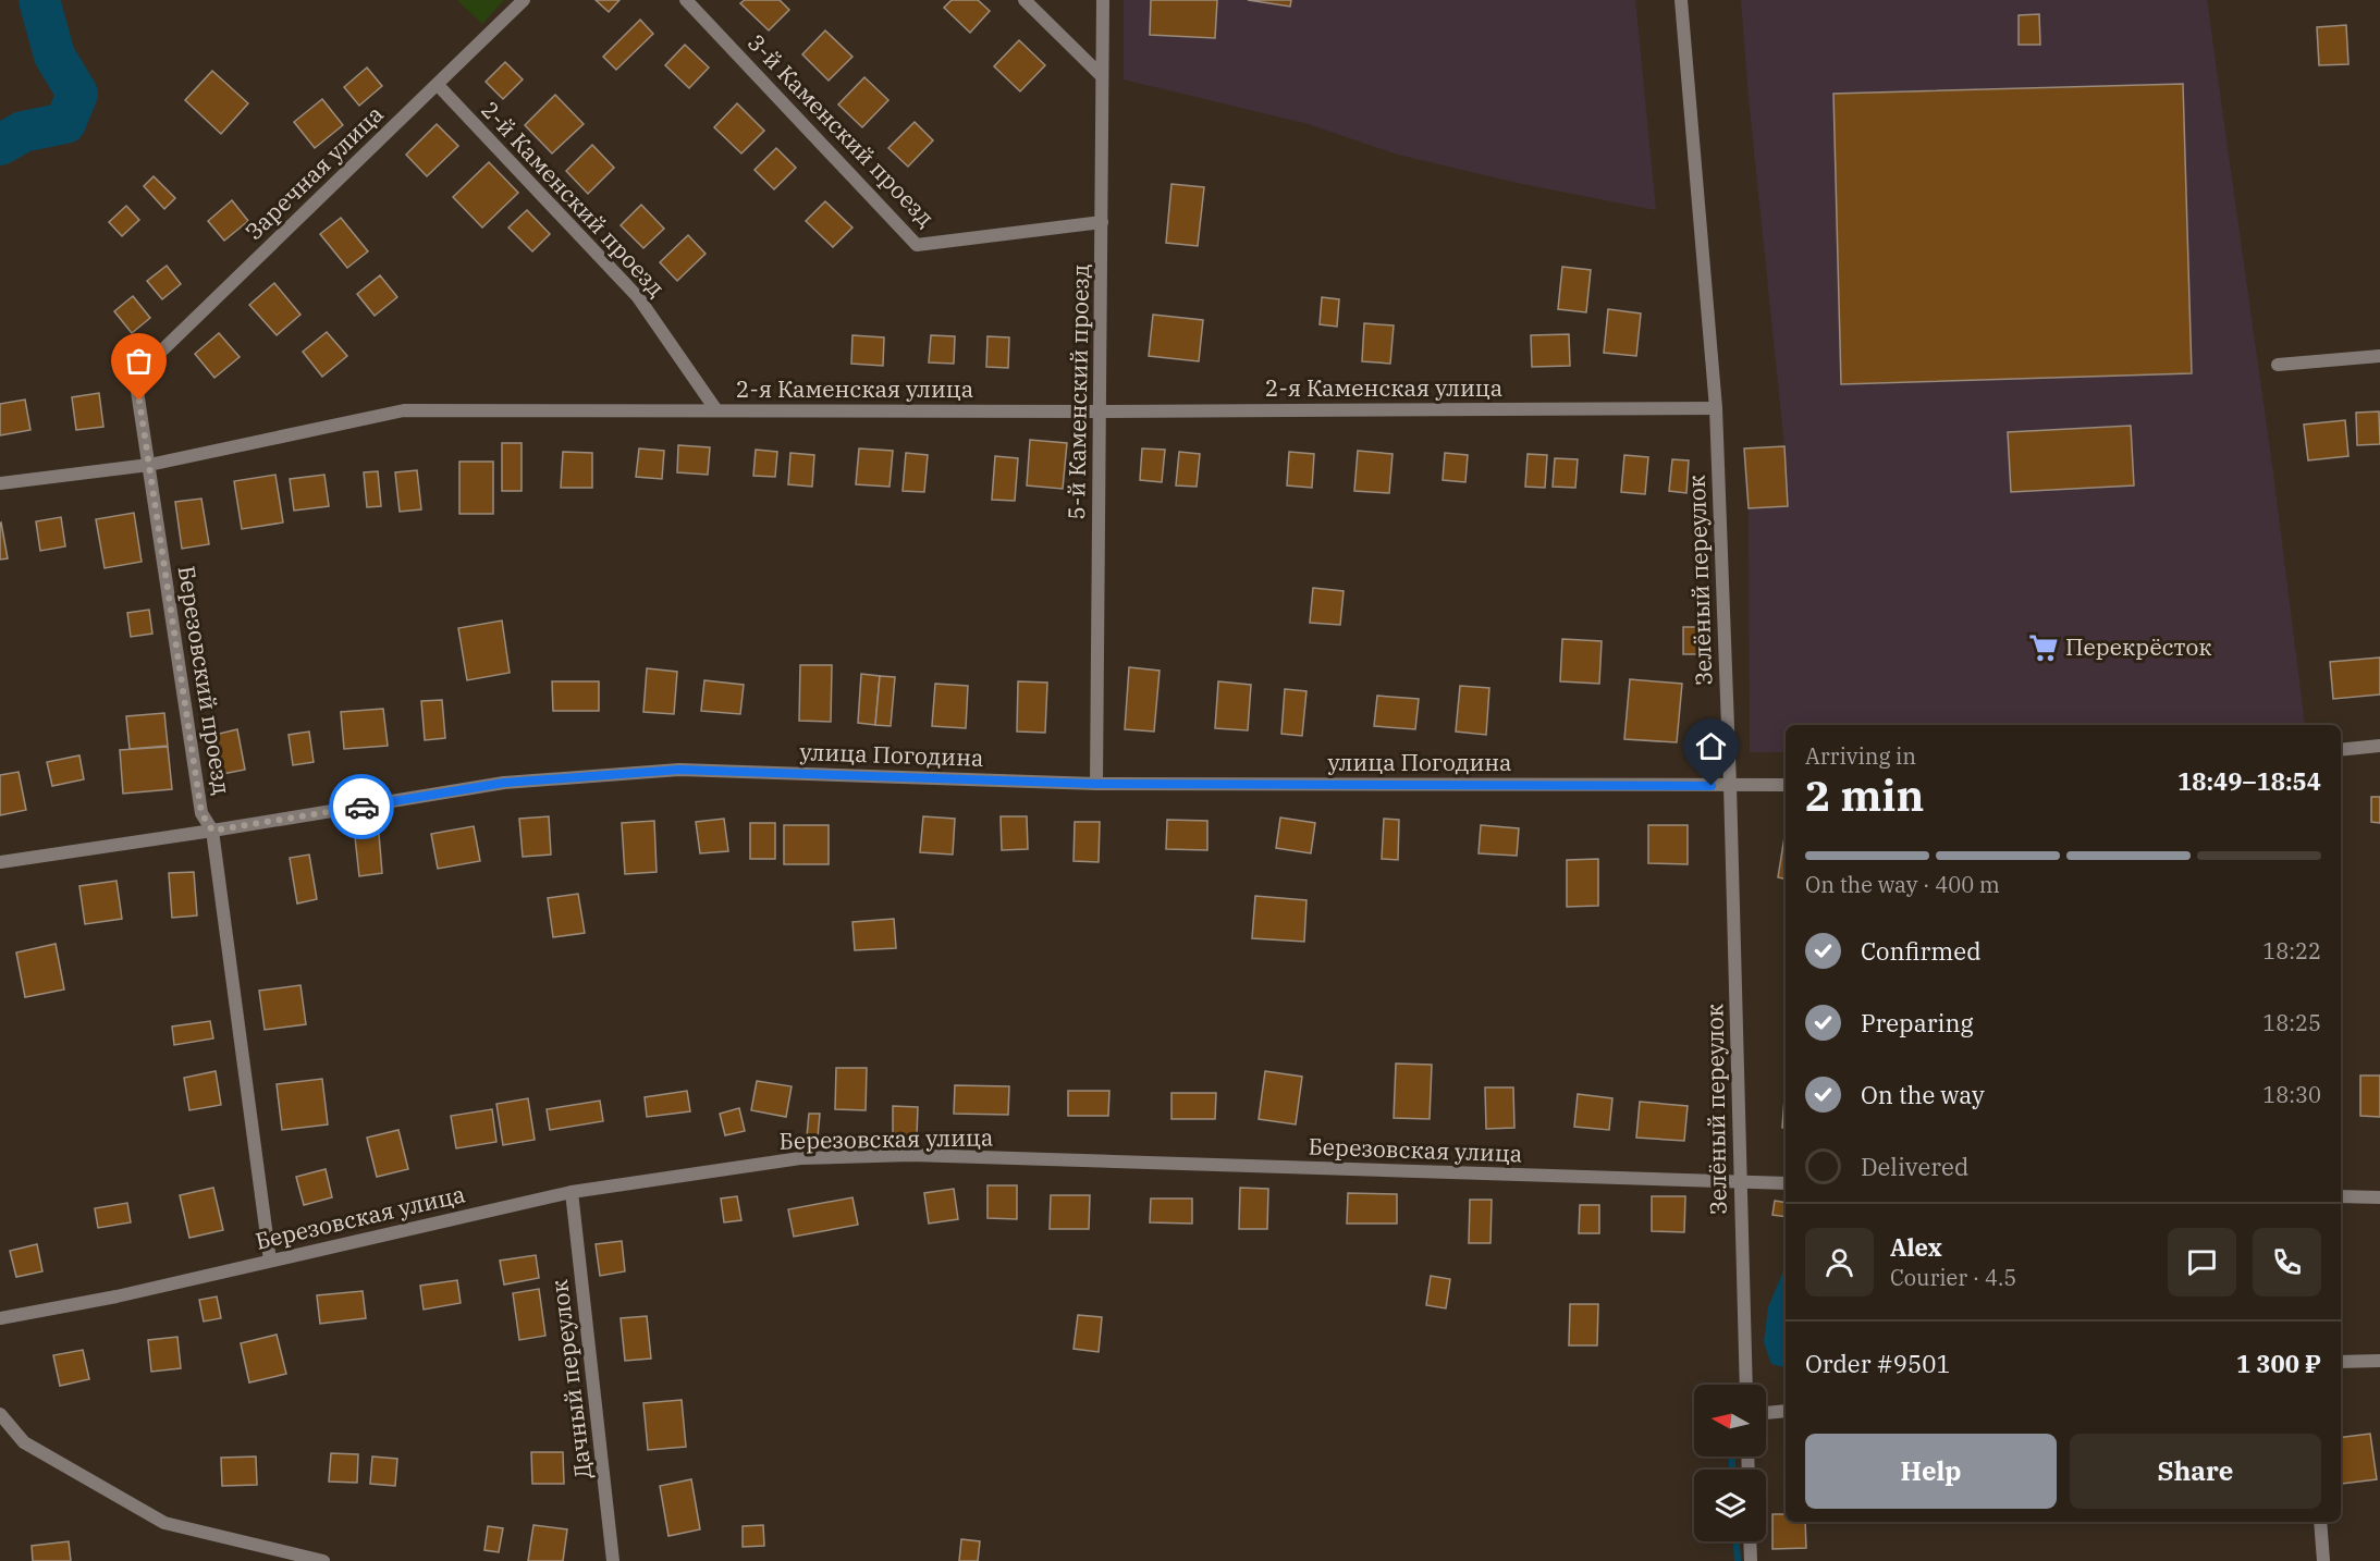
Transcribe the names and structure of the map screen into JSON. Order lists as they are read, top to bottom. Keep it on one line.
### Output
{"streets":{"street":["3-й Каменский проезд","Заречная улица","2-й Каменский проезд","2-я Каменская улица","5-й Каменский проезд","Зелёный переулок","Березовский проезд","улица Погодина","Березовская улица","Дачный переулок"]},"crossings":[["3-й Каменский проезд","5-й Каменский проезд"],["Заречная улица","2-й Каменский проезд"],["Заречная улица","Березовский проезд"],["2-й Каменский проезд","2-я Каменская улица"],["2-я Каменская улица","5-й Каменский проезд"],["2-я Каменская улица","Зелёный переулок"],["2-я Каменская улица","Березовский проезд"],["5-й Каменский проезд","улица Погодина"],["Зелёный переулок","улица Погодина"],["Зелёный переулок","Березовская улица"],["Березовский проезд","улица Погодина"],["Березовский проезд","Березовская улица"],["Березовская улица","Дачный переулок"]],"places":{"supermarket":["Перекрёсток"]},"north":"left","page":{"heading":["2 min","Arriving in","18:49–18:54"],"panel":["Alex","Courier · 4.5","Order #9501","1 300 ₽"],"bar":"On the way · 400 m","list":[["Confirmed","18:22"],["Preparing","18:25"],["On the way","18:30"],"Delivered"],"buttons":["Help","Share"]}}
